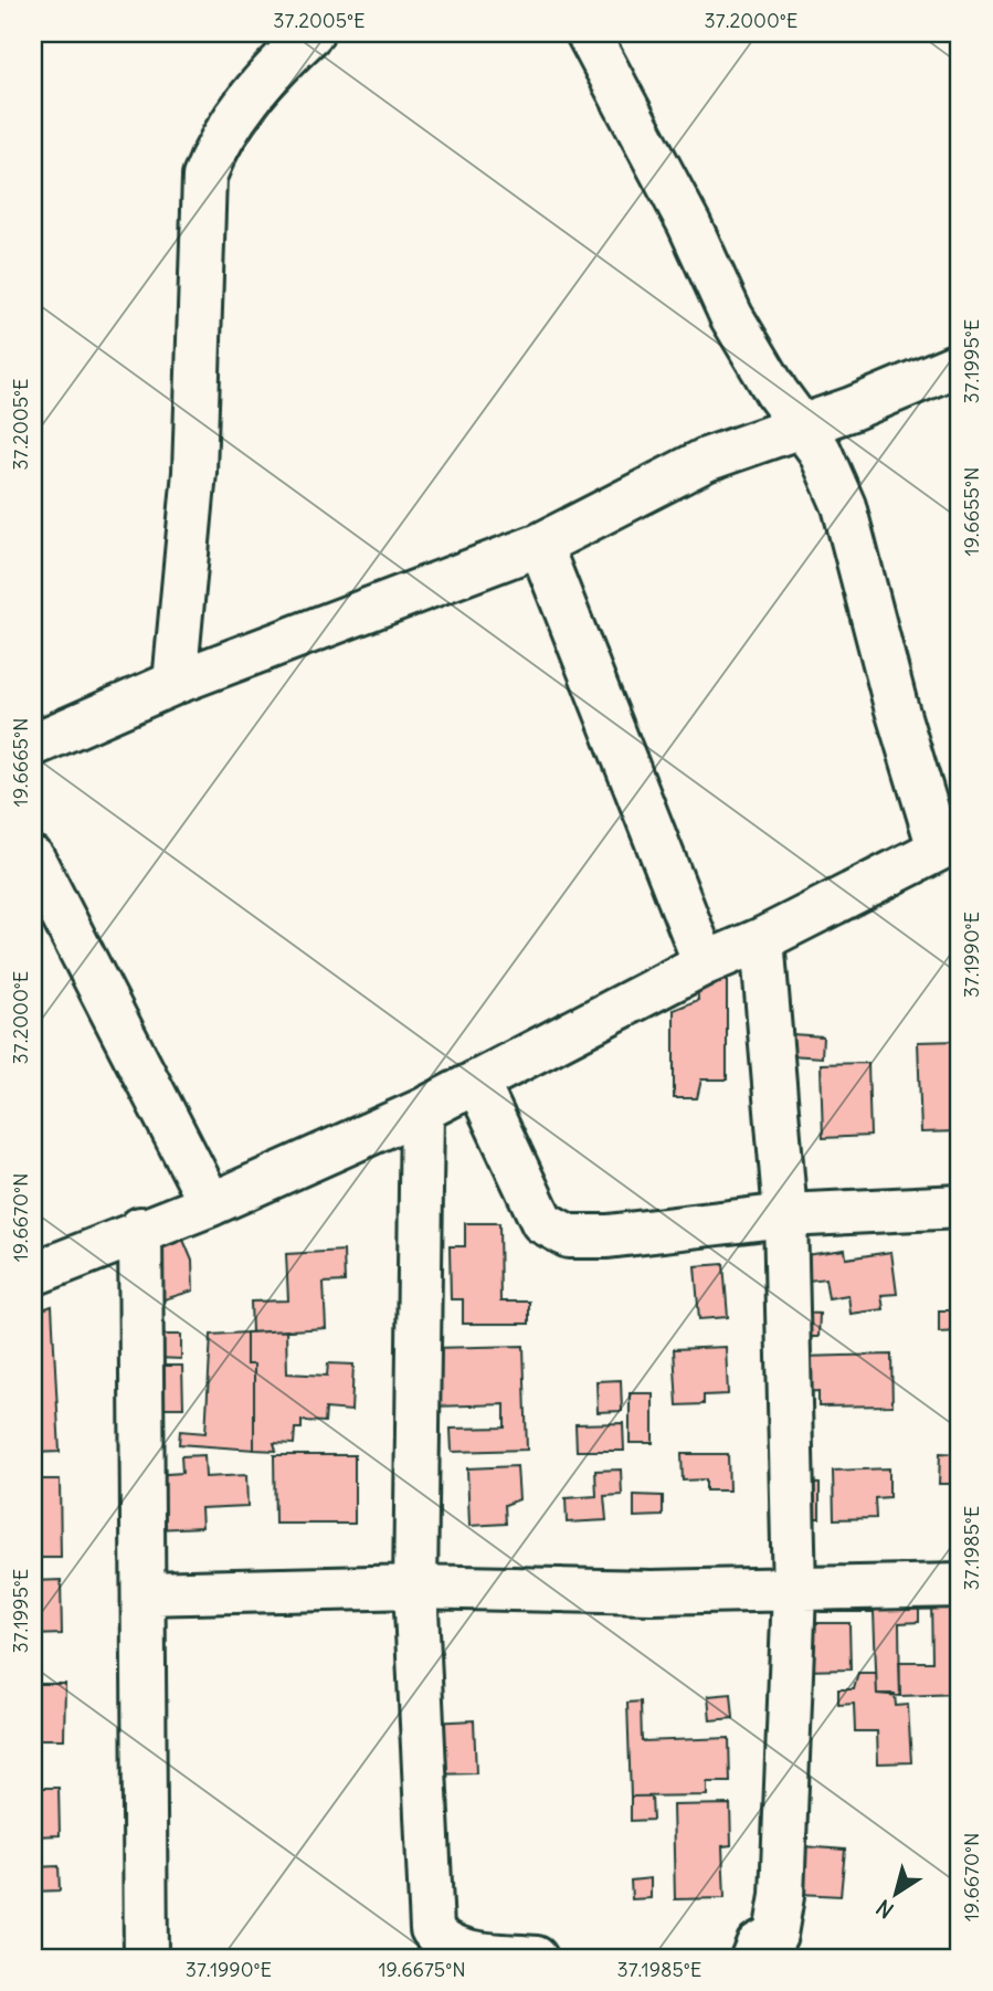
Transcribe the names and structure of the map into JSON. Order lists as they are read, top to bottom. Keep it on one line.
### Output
{"north":"bottom left","coordinates":["37.2005°E","37.2000°E","37.1995°E","19.6655°N","19.6665°N","37.1990°E","19.6670°N","37.1985°E","19.6675°N"]}
